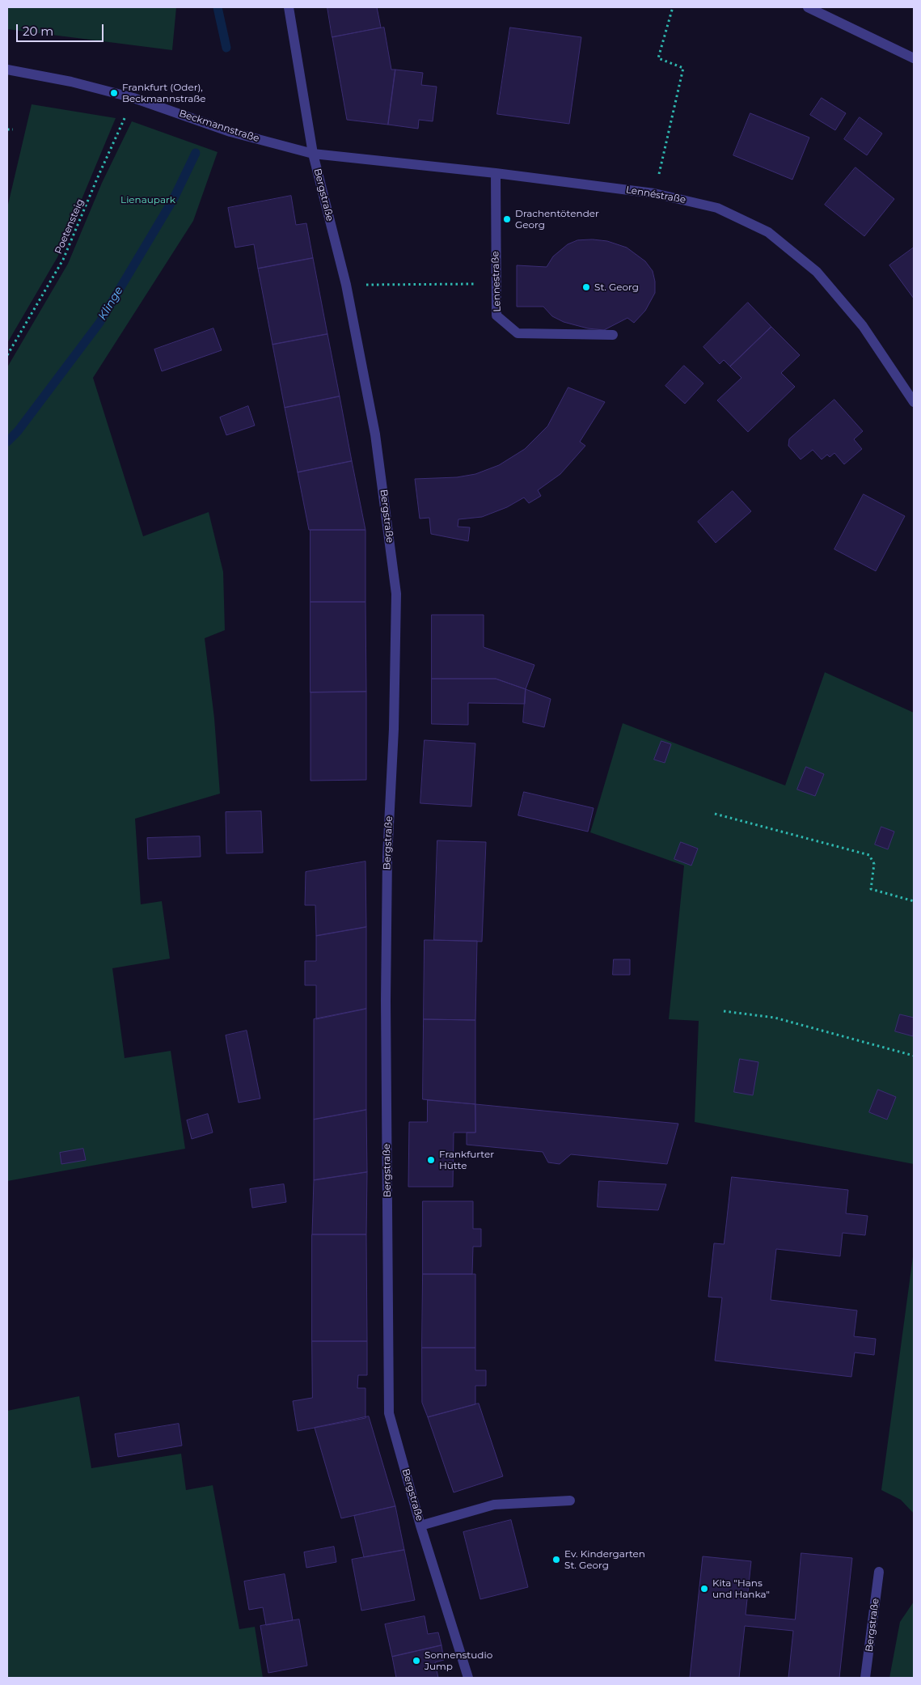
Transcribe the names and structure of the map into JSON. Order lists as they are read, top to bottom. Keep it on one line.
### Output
{"streets":{"street":["Beckmannstraße","Bergstraße","Lennéstraße","Lennestraße"],"path":["Poetensteig"]},"crossings":[["Beckmannstraße","Bergstraße"],["Beckmannstraße","Lennéstraße"],["Beckmannstraße","Poetensteig"],["Bergstraße","Lennéstraße"],["Lennéstraße","Lennestraße"]],"water":["Klinge"],"parks":["Lienaupark"],"places":["Frankfurt (Oder), Beckmannstraße","Drachentötender Georg","St. Georg","Frankfurter Hütte","Ev. Kindergarten St. Georg","Kita \"Hans und Hanka\"","Sonnenstudio Jump"],"scale_bar":"20 m"}
